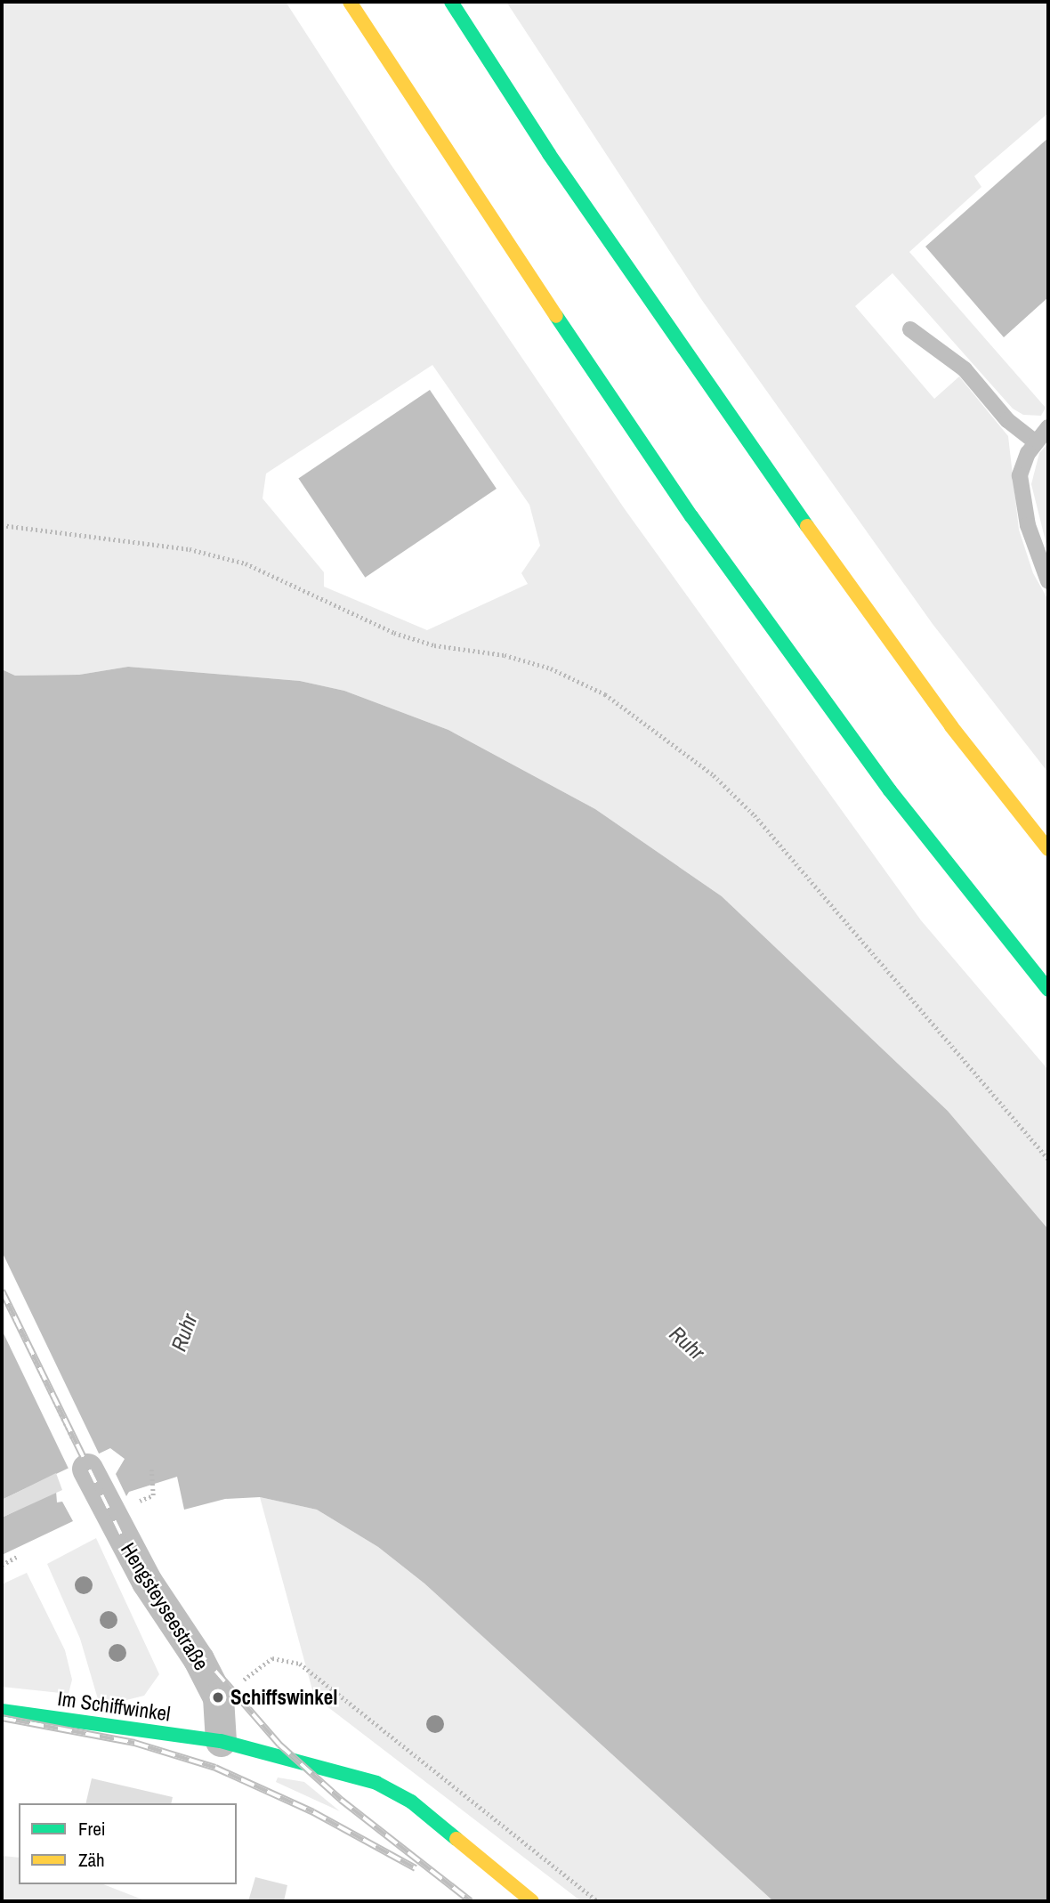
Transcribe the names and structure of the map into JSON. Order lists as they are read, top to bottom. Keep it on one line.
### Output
{"streets":{"main road":["Im Schiffwinkel"],"street":["Hengsteyseestraße"]},"crossings":[["Hengsteyseestraße","Im Schiffwinkel"]],"water":["Ruhr"],"places":["Schiffswinkel"],"legend":["Frei","Zäh"]}
